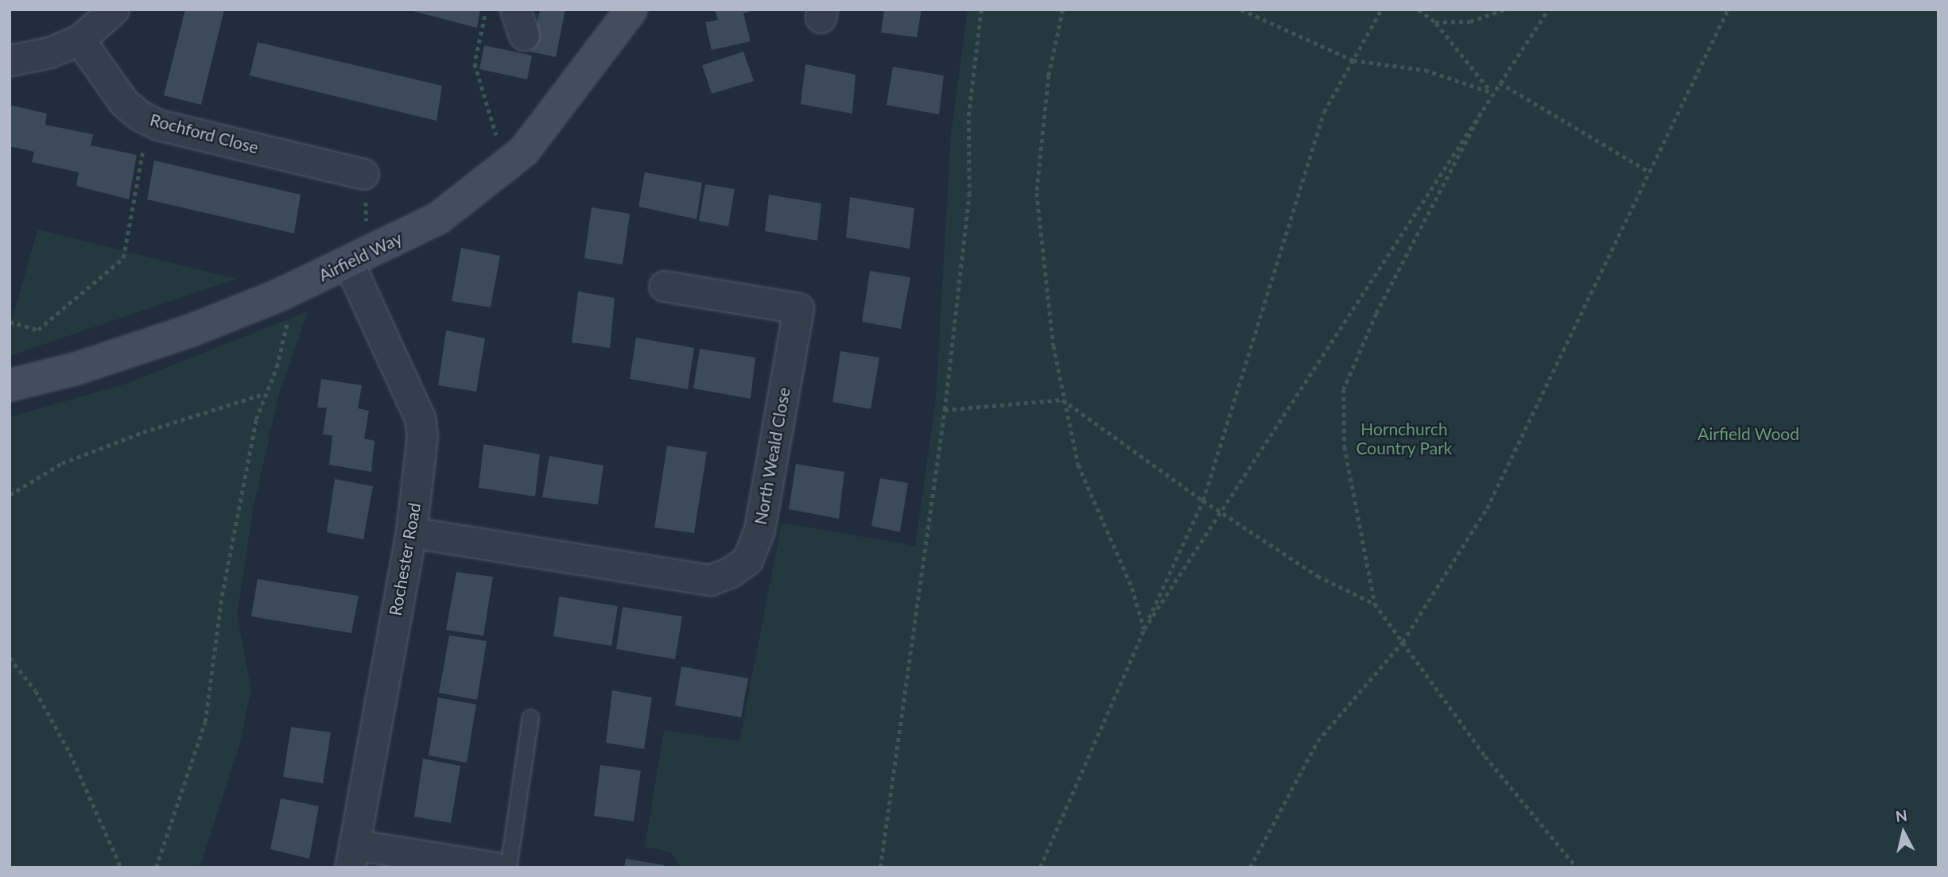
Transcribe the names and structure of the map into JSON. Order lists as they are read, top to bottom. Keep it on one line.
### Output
{"streets":{"street":["Rochford Close","Airfield Way","North Weald Close","Rochester Road"]},"crossings":[["Airfield Way","Rochester Road"],["North Weald Close","Rochester Road"]],"parks":["Hornchurch Country Park","Airfield Wood"],"north":"top"}
